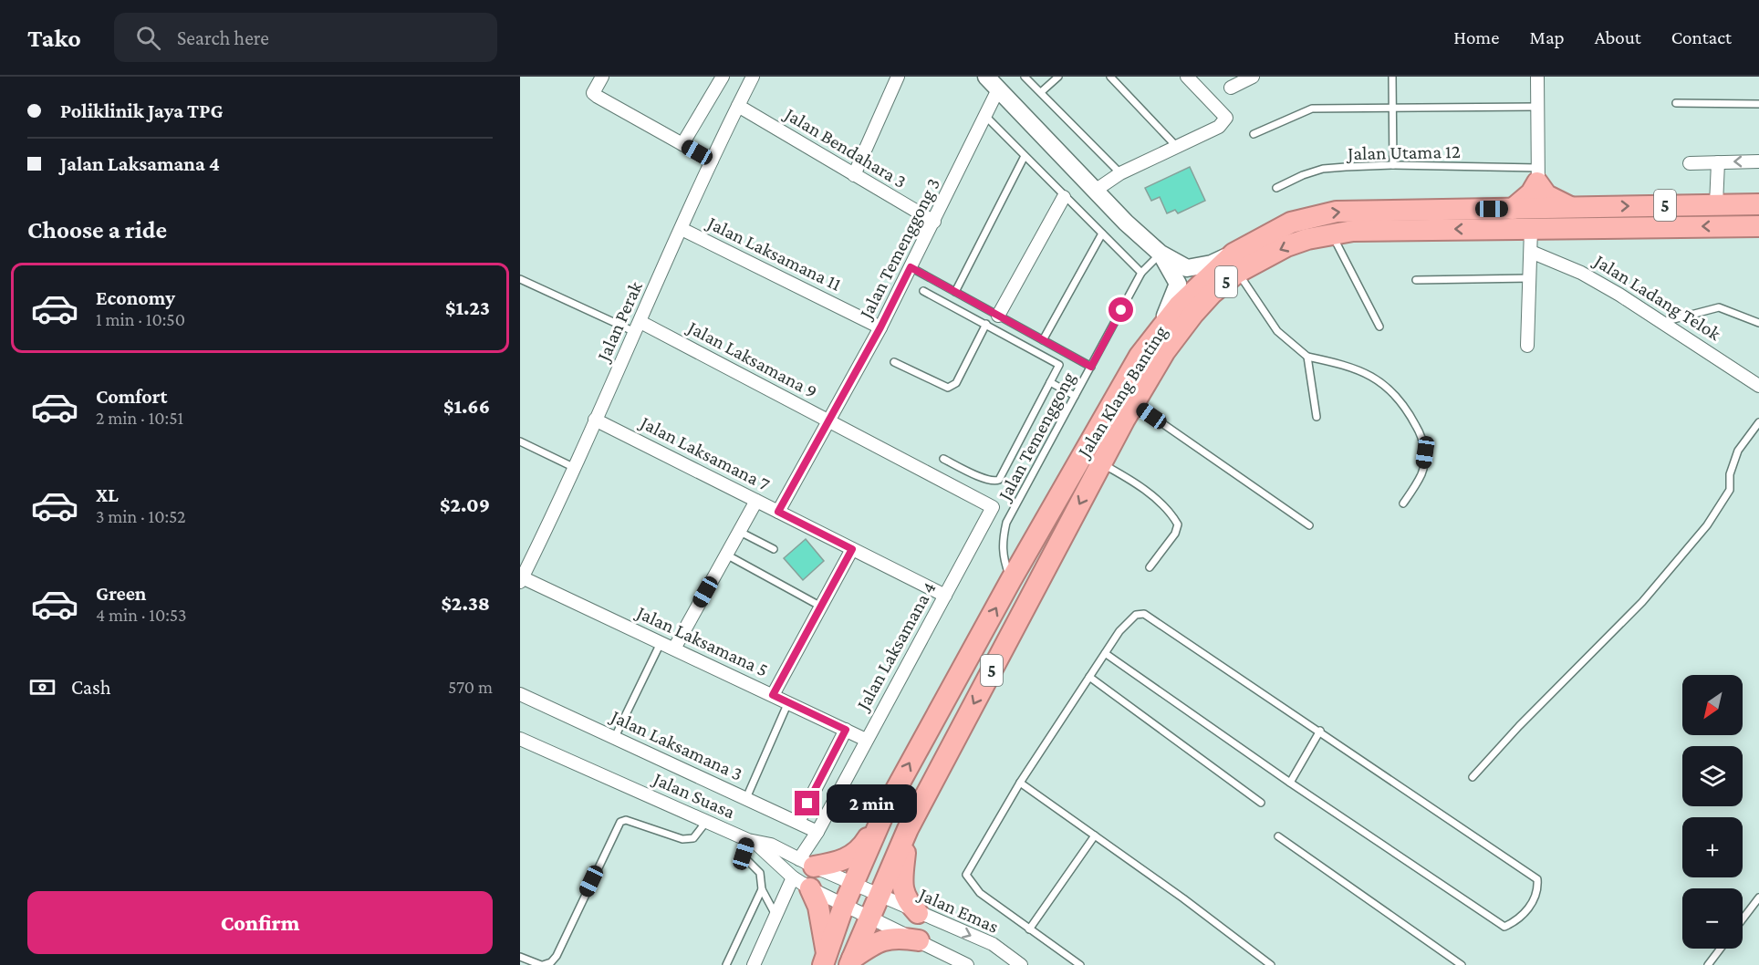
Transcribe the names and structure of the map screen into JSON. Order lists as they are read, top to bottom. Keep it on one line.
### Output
{"streets":{"highway":["5","Jalan Klang Banting"],"street":["Jalan Bendahara 3","Jalan Temenggong 3","Jalan Laksamana 11","Jalan Ladang Telok","Jalan Perak","Jalan Laksamana 9","Jalan Laksamana 7","Jalan Laksamana 5","Jalan Laksamana 4","Jalan Laksamana 3","Jalan Suasa","Jalan Emas"],"lane":["Jalan Utama 12","Jalan Temenggong"]},"crossings":[["Jalan Bendahara 3","Jalan Temenggong 3"],["Jalan Bendahara 3","Jalan Perak"],["Jalan Temenggong 3","Jalan Laksamana 11"],["Jalan Temenggong 3","Jalan Laksamana 9"],["Jalan Temenggong 3","Jalan Laksamana 7"],["Jalan Laksamana 11","Jalan Perak"],["Jalan Perak","Jalan Laksamana 9"],["Jalan Perak","Jalan Laksamana 7"],["Jalan Perak","Jalan Laksamana 5"],["Jalan Laksamana 9","Jalan Laksamana 4"],["Jalan Klang Banting","Jalan Temenggong"],["Jalan Klang Banting","Jalan Suasa"],["Jalan Klang Banting","Jalan Emas"],["Jalan Laksamana 7","Jalan Laksamana 4"],["Jalan Laksamana 5","Jalan Laksamana 4"],["Jalan Laksamana 4","Jalan Laksamana 3"],["Jalan Laksamana 4","Jalan Suasa"],["Jalan Suasa","Jalan Emas"]],"north":"bottom left","page":{"header":"Tako","search":"Search here","nav":["Home","Map","About","Contact"],"banner":["Poliklinik Jaya TPG","Jalan Laksamana 4"],"heading":"Choose a ride","list":[{"name":"Economy","note":"1 min · 10:50","value":"$1.23"},{"name":"Comfort","note":"2 min · 10:51","value":"$1.66"},{"name":"XL","note":"3 min · 10:52","value":"$2.09"},{"name":"Green","note":"4 min · 10:53","value":"$2.38"}],"pay":["Cash","570 m"],"map_buttons":["+","−"],"bubble":"2 min","buttons":"Confirm"}}
